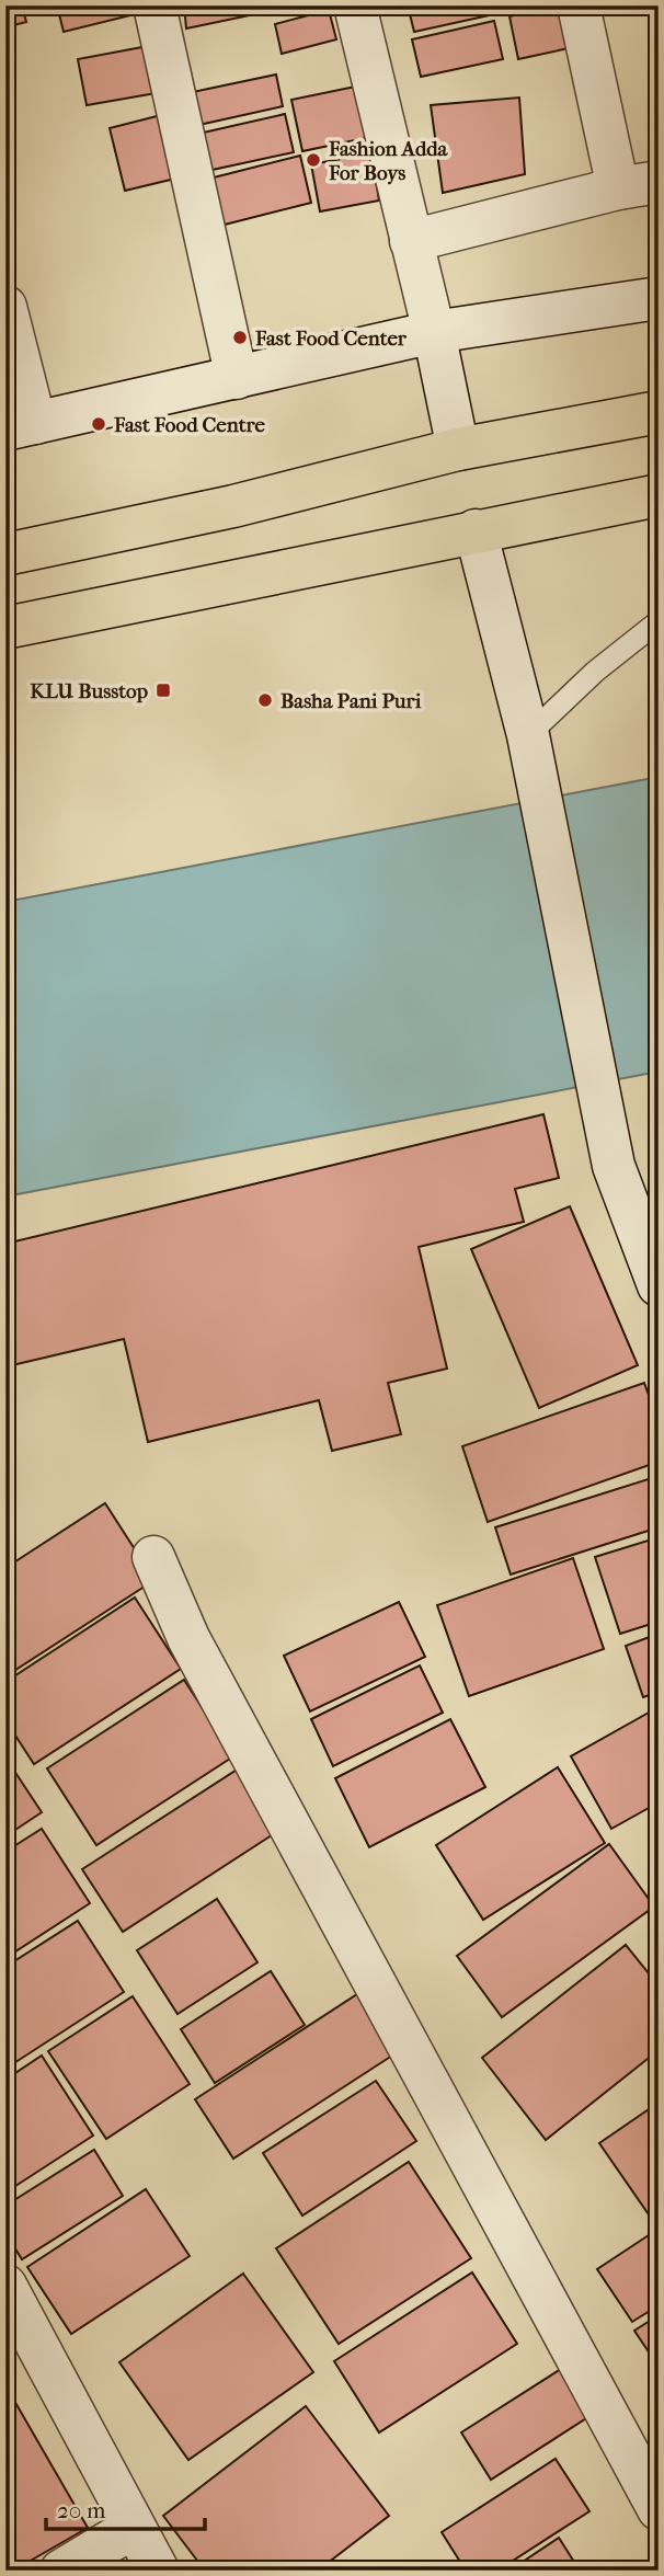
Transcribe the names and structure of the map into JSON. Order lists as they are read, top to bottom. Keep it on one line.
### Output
{"places":{"other":["Fashion Adda For Boys","Fast Food Center","Fast Food Centre","Basha Pani Puri"],"transit":["KLU Busstop"]},"scale_bar":"20 m"}
